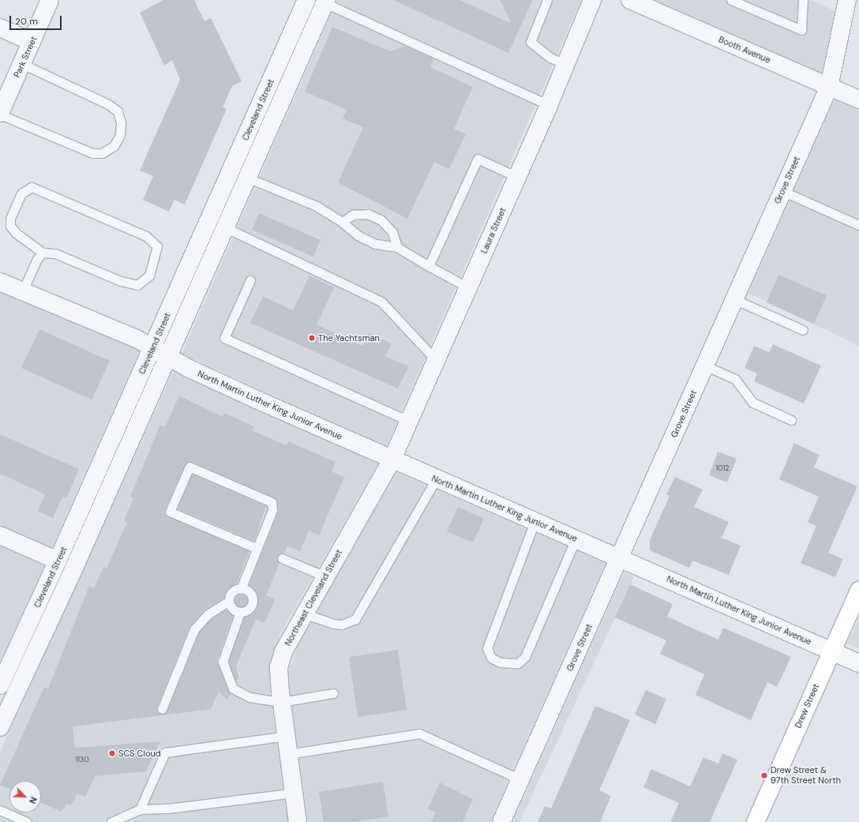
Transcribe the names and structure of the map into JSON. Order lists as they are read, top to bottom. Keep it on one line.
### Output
{"streets":{"main road":["Drew Street"],"street":["Booth Avenue","Park Street","Cleveland Street","Grove Street","Laura Street","North Martin Luther King Junior Avenue","Northeast Cleveland Street"]},"crossings":[["Booth Avenue","Grove Street"],["Cleveland Street","North Martin Luther King Junior Avenue"],["Grove Street","North Martin Luther King Junior Avenue"],["Laura Street","North Martin Luther King Junior Avenue"],["Laura Street","Northeast Cleveland Street"],["North Martin Luther King Junior Avenue","Northeast Cleveland Street"],["North Martin Luther King Junior Avenue","Drew Street"]],"places":["The Yachtsman","SCS Cloud","Drew Street & 97th Street North"],"house_numbers":["1012","1130"],"scale_bar":"20 m","north":"bottom right"}
